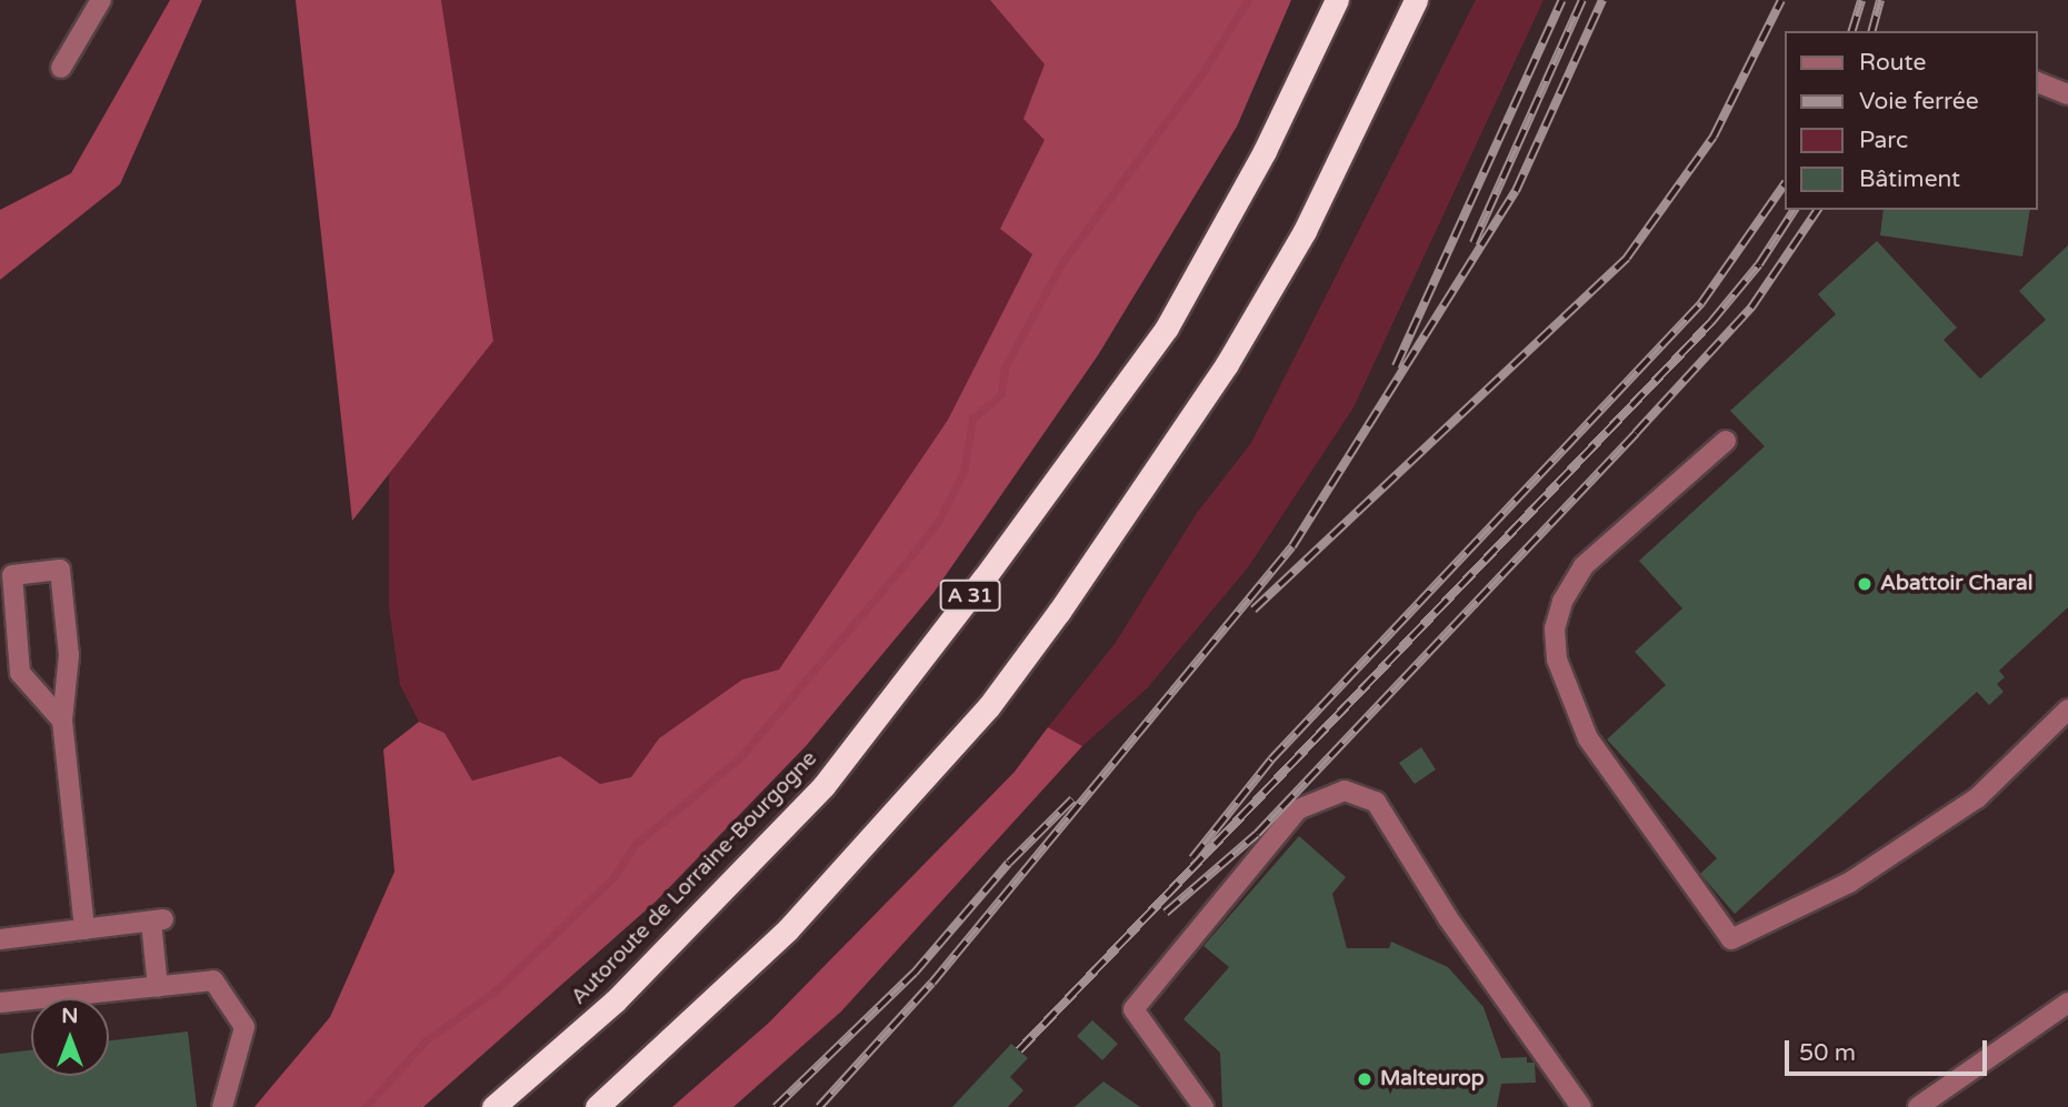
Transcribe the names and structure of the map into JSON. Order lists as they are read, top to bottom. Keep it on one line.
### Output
{"streets":{"highway":["A 31","Autoroute de Lorraine-Bourgogne"]},"places":["Abattoir Charal","Malteurop"],"legend":["Route","Voie ferrée","Parc","Bâtiment"],"scale_bar":"50 m","north":"top"}
